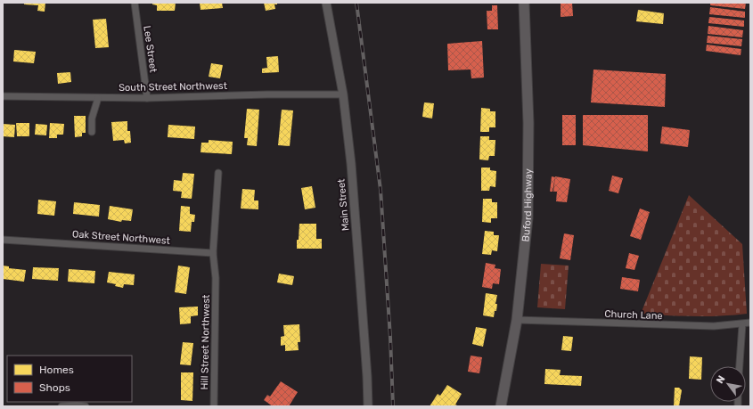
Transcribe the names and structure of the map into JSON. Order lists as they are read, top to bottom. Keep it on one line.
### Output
{"streets":{"main road":["Buford Highway"],"street":["Lee Street","South Street Northwest","Main Street","Oak Street Northwest","Church Lane","Hill Street Northwest"]},"crossings":[["Lee Street","South Street Northwest"],["South Street Northwest","Main Street"],["Buford Highway","Church Lane"],["Oak Street Northwest","Hill Street Northwest"]],"legend":["Homes","Shops"],"north":"top left"}
